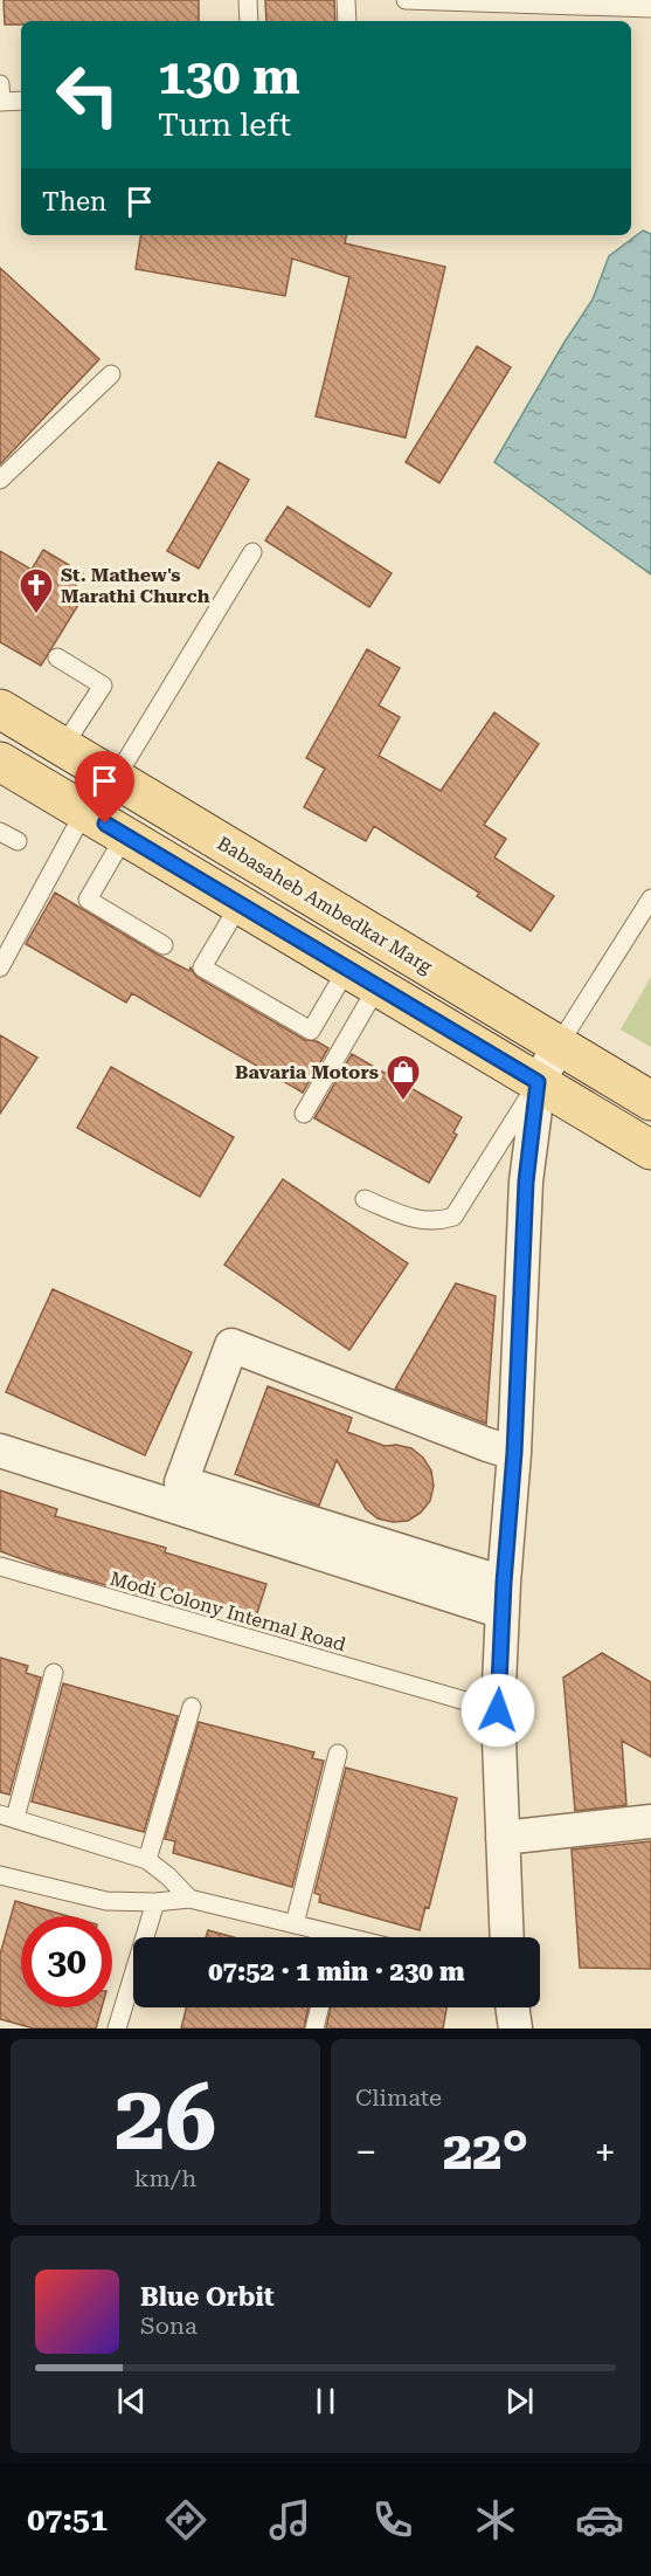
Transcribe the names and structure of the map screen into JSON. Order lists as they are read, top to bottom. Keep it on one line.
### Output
{"streets":{"main road":["Babasaheb Ambedkar Marg"],"lane":["Modi Colony Internal Road"]},"places":{"church":["St. Mathew's Marathi Church"],"shop":["Bavaria Motors"]},"page":{"turn":["130 m","Turn left"],"then":"Then","limit":"30","trip":"07:52 · 1 min · 230 m","tile":[["26","km/h"],"Climate"],"heat":["−","22°","+"],"song":["Blue Orbit","Sona"],"tabs":"07:51"}}
